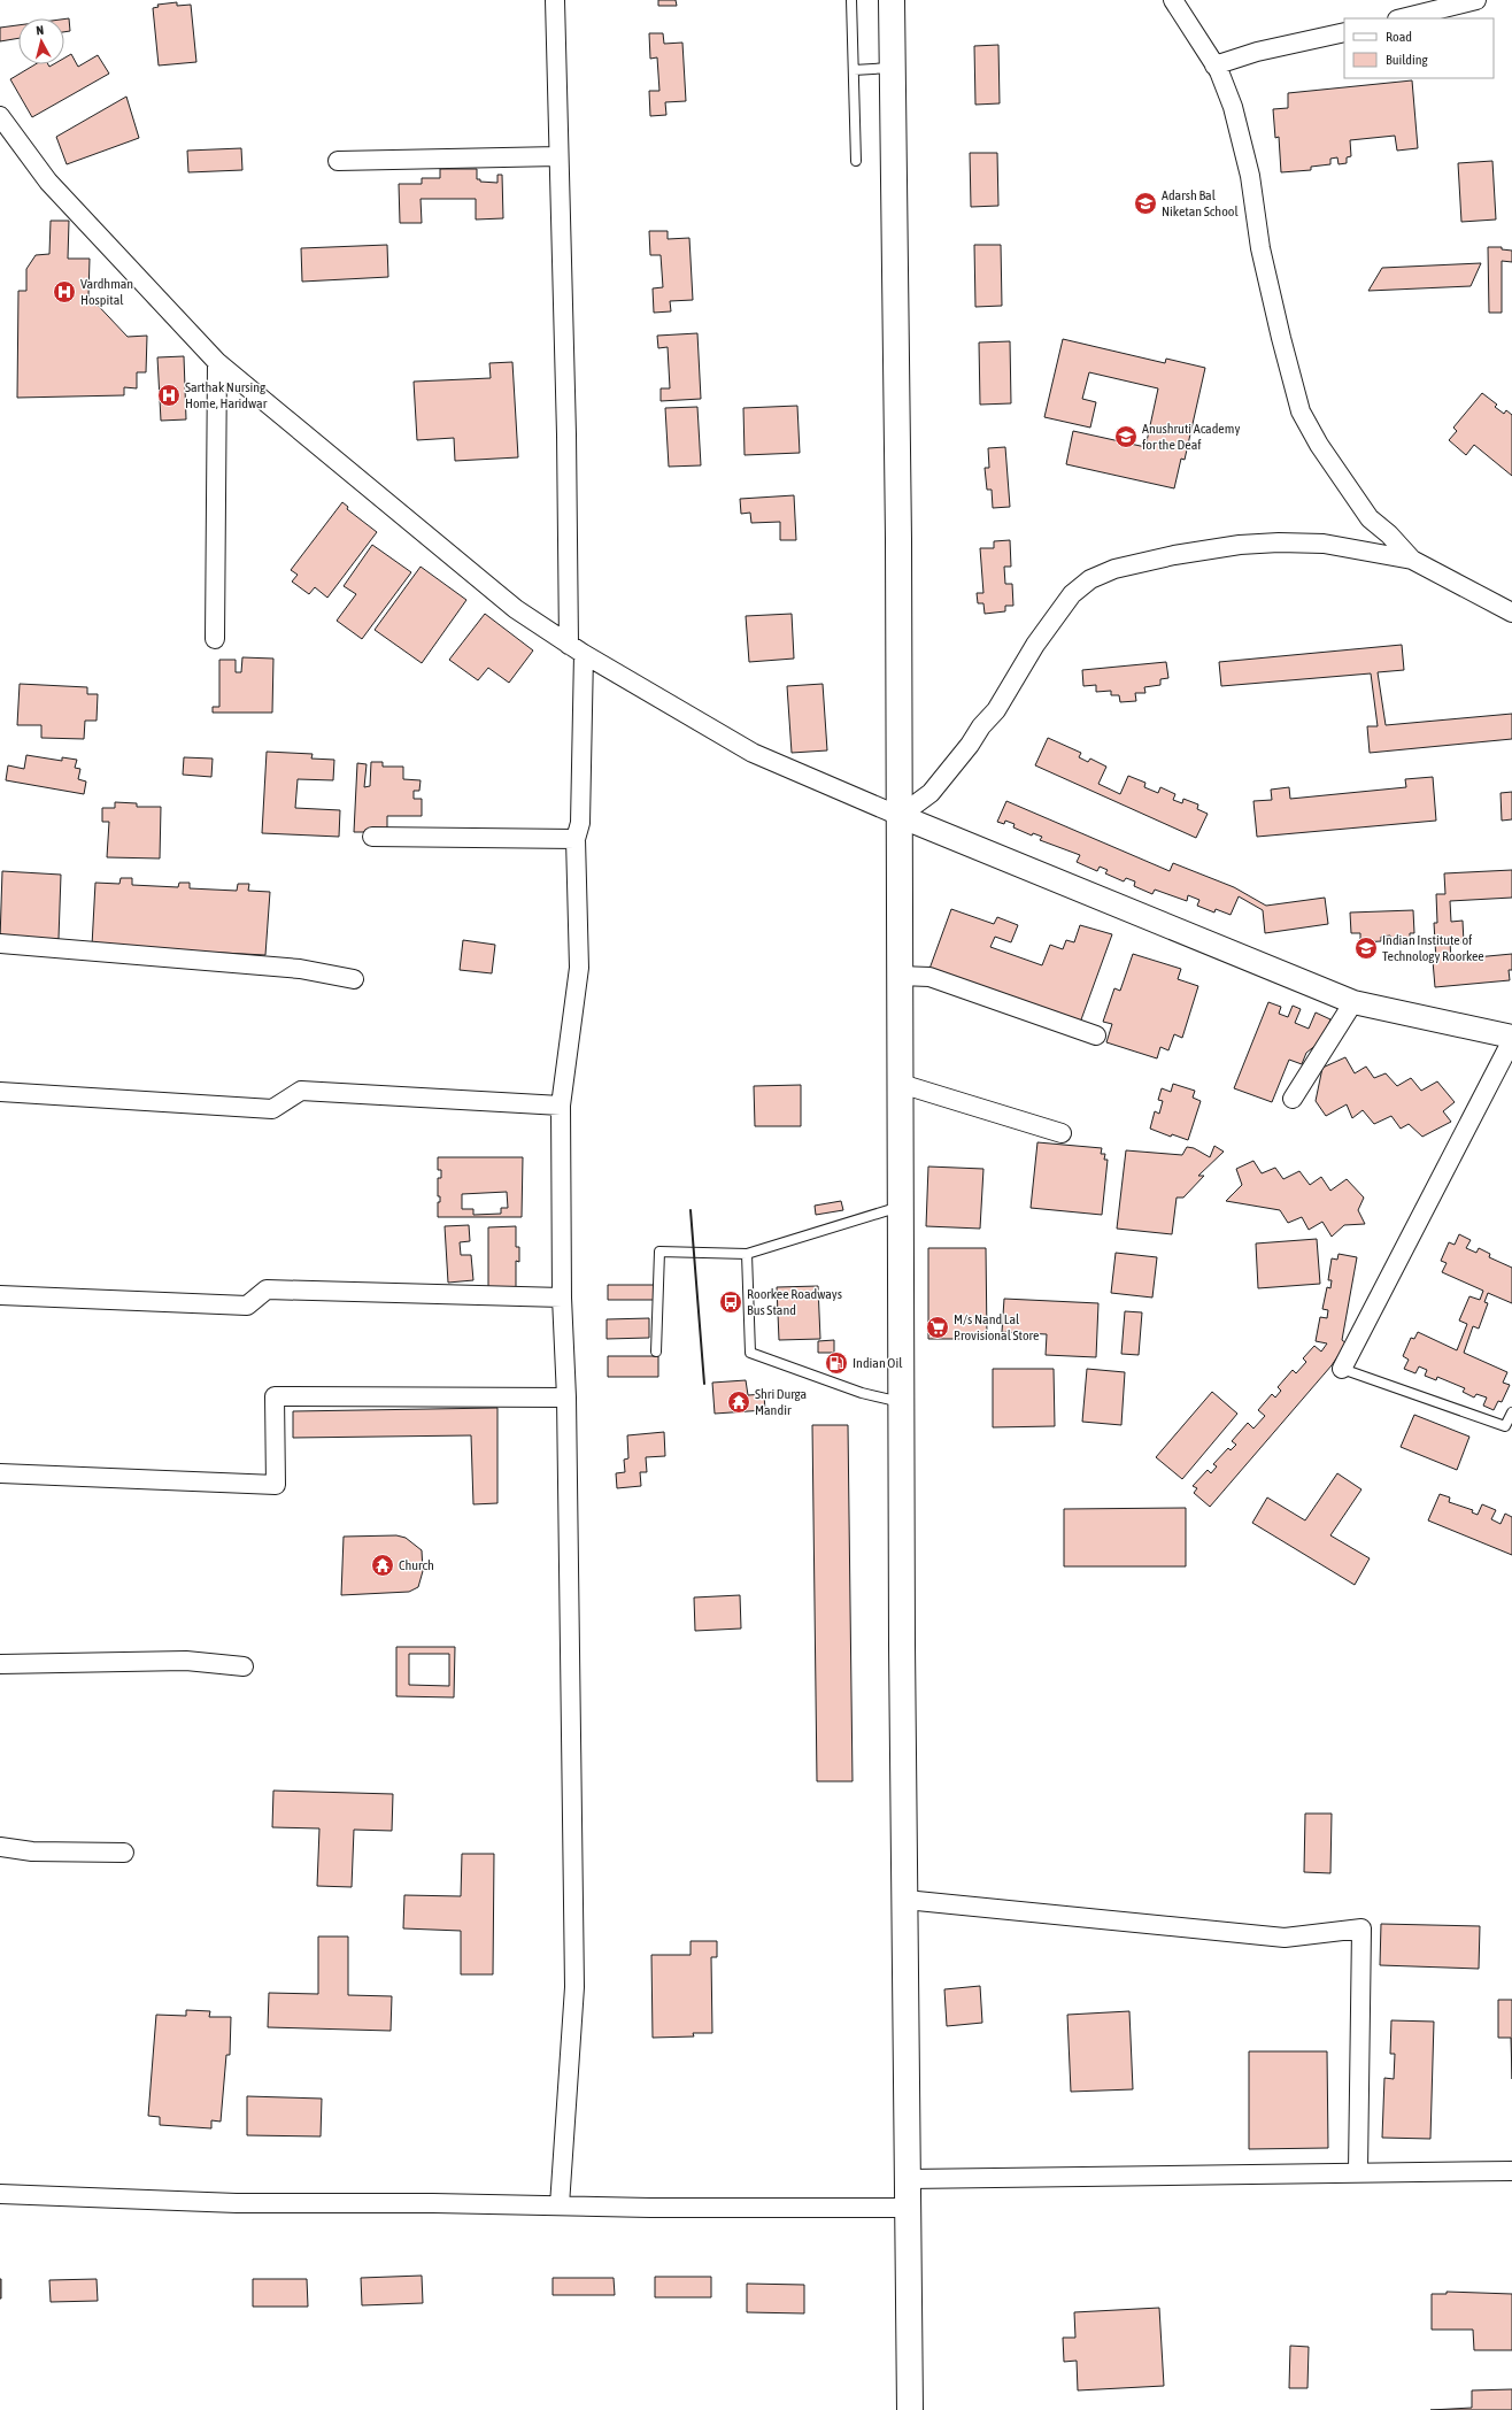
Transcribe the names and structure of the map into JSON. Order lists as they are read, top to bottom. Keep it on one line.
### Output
{"places":{"school or university":["Adarsh Bal Niketan School","Anushruti Academy for the Deaf","Indian Institute of Technology Roorkee"],"hospital":["Vardhman Hospital","Sarthak Nursing Home, Haridwar"],"bus stop":["Roorkee Roadways Bus Stand"],"supermarket":["M/s Nand Lal Provisional Store"],"fuel station":["Indian Oil"],"temple":["Shri Durga Mandir","Church"]},"legend":["Road","Building"],"north":"top"}
